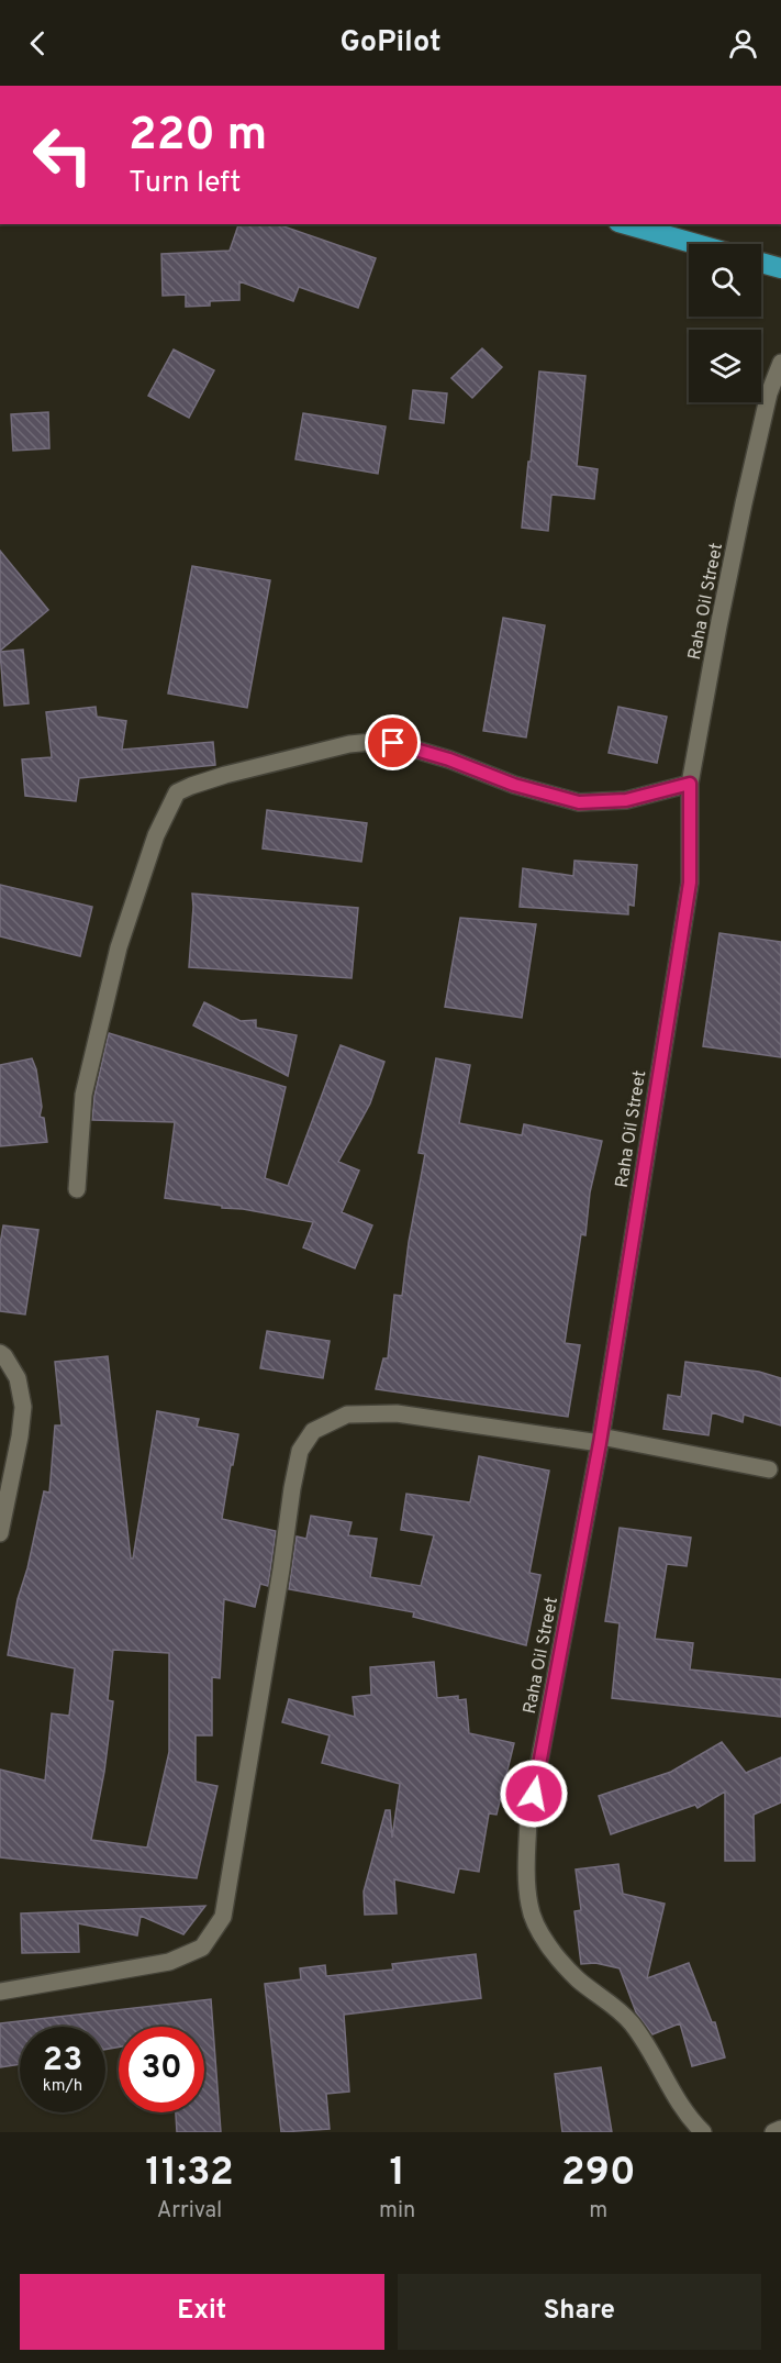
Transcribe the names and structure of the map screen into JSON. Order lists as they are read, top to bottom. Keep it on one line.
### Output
{"streets":{"street":["Raha Oil Street"]},"page":{"header":"GoPilot","turn":["220 m","Turn left"],"speed":"23 km/h","limit":"30","eta":["11:32","Arrival","1","min","290","m"],"buttons":["Exit","Share"]}}
